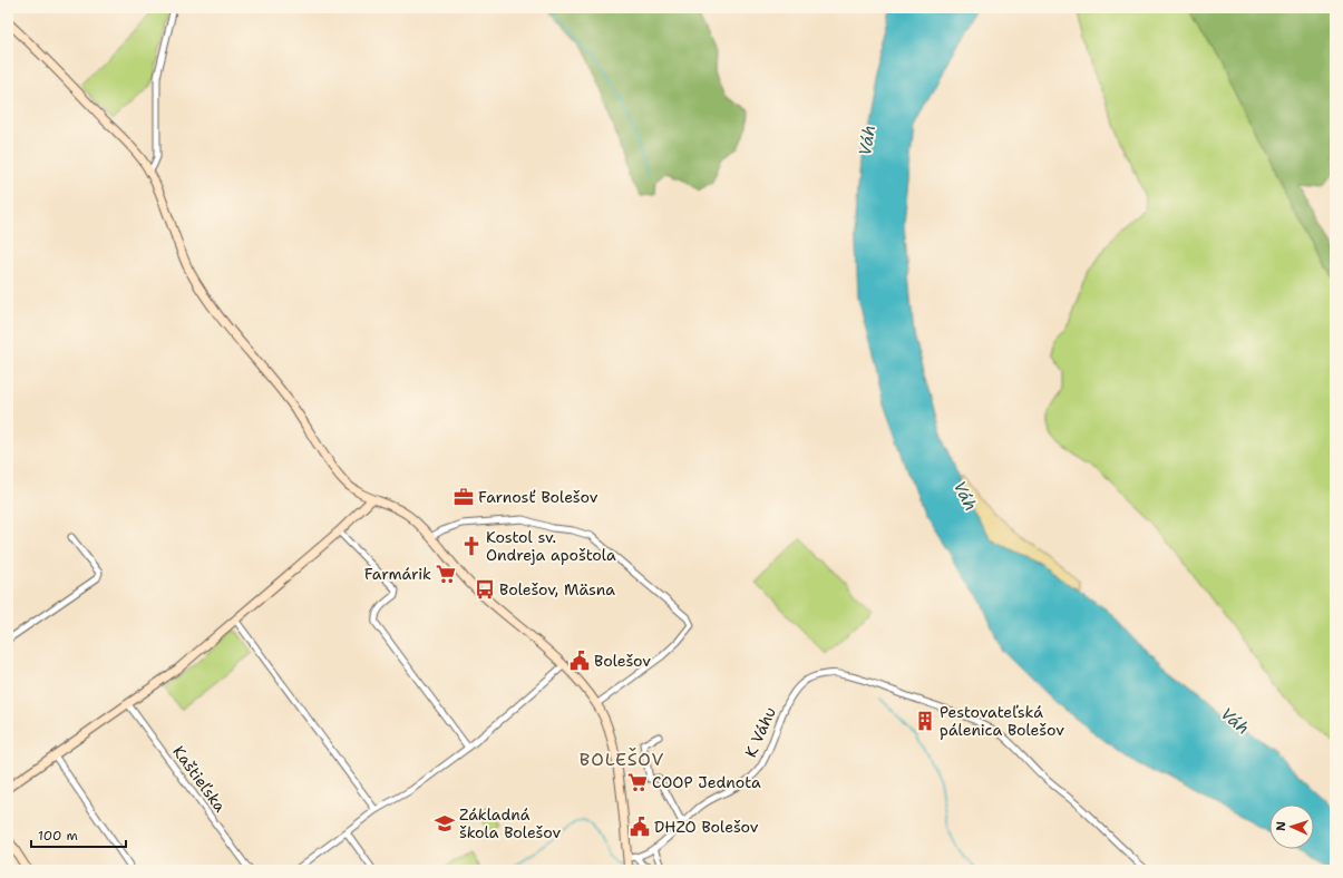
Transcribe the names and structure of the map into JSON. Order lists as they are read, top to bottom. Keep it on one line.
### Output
{"streets":{"street":["K Váhu","Kaštieľska"]},"districts":["BOLEŠOV"],"water":["Váh"],"places":{"office":["Farnosť Bolešov"],"church":["Kostol sv. Ondreja apoštola"],"supermarket":["Farmárik","COOP Jednota"],"bus stop":["Bolešov, Mäsna"],"public building":["Bolešov","DHZO Bolešov"],"building":["Pestovateľská pálenica Bolešov"],"school or university":["Základná škola Bolešov"]},"scale_bar":"100 m","north":"left"}
